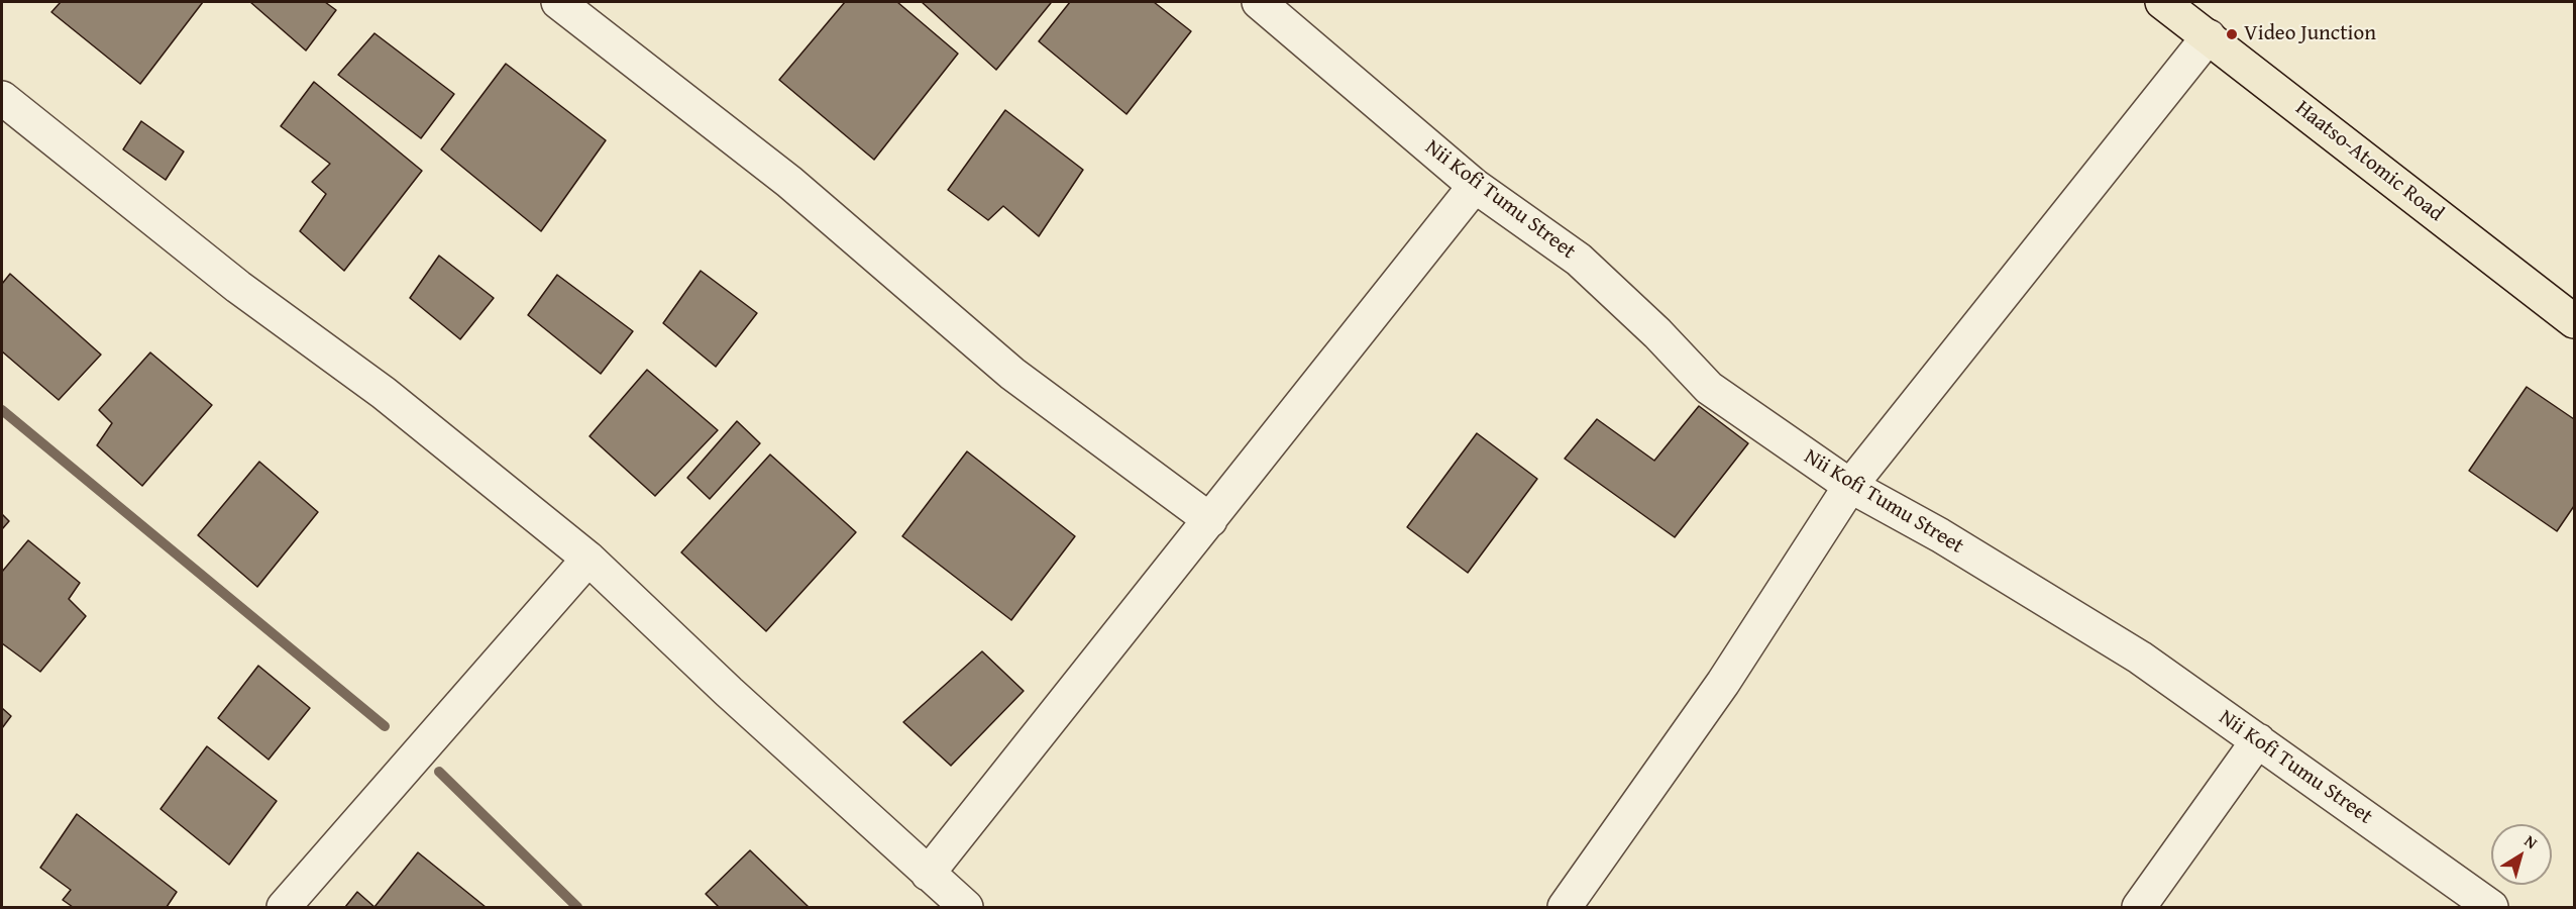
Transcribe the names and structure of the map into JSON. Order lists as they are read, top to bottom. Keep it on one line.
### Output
{"streets":{"main road":["Haatso-Atomic Road"],"street":["Nii Kofi Tumu Street"]},"places":["Video Junction"],"north":"top right"}
